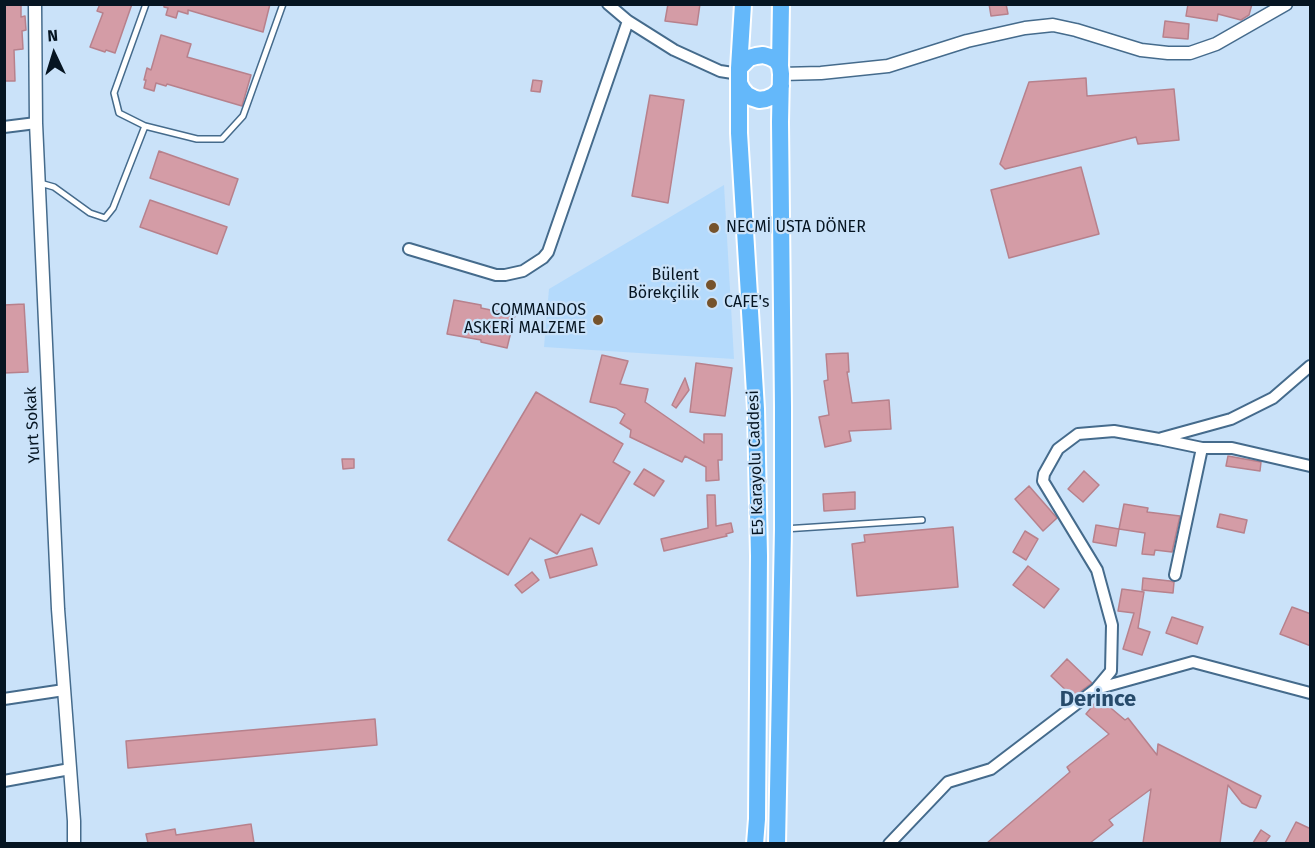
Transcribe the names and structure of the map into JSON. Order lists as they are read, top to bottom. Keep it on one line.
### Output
{"streets":{"highway":["E5 Karayolu Caddesi"],"street":["Yurt Sokak"]},"districts":["Derince"],"places":["NECMİ USTA DÖNER","Bülent Börekçilik","CAFE's","COMMANDOS ASKERİ MALZEME"],"north":"top"}
